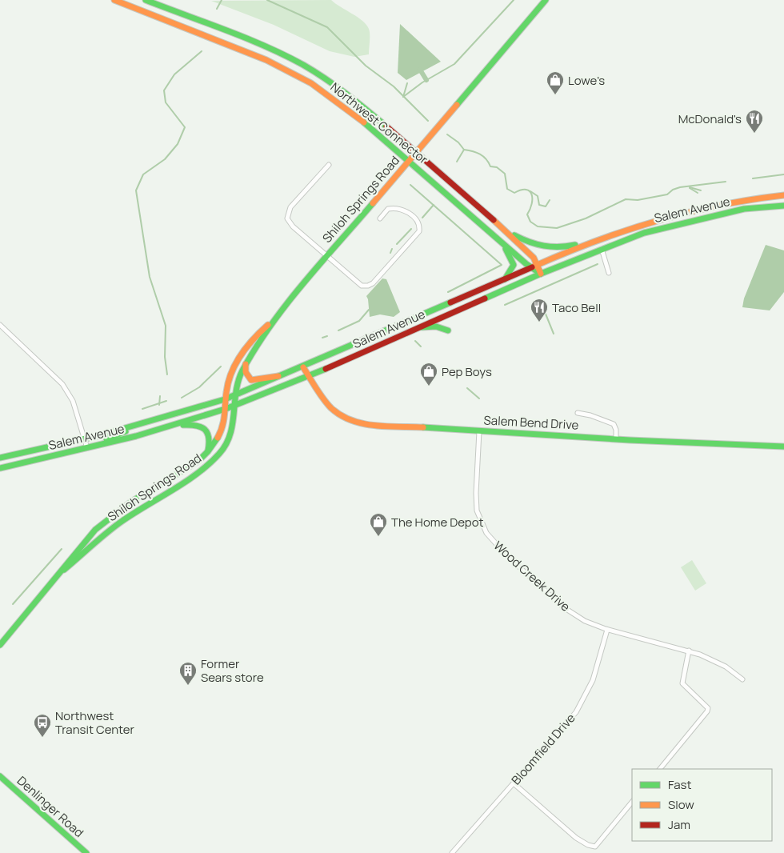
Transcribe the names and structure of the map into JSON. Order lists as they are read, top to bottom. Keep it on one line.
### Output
{"streets":{"main road":["Northwest Connector","Shiloh Springs Road","Salem Avenue","Salem Bend Drive","Denlinger Road"],"street":["Wood Creek Drive","Bloomfield Drive"]},"crossings":[["Northwest Connector","Shiloh Springs Road"],["Northwest Connector","Salem Avenue"],["Shiloh Springs Road","Salem Avenue"],["Salem Avenue","Salem Bend Drive"],["Salem Bend Drive","Wood Creek Drive"],["Wood Creek Drive","Bloomfield Drive"]],"places":{"shop":["Lowe's","Pep Boys","The Home Depot"],"restaurant":["McDonald's","Taco Bell"],"building":["Former Sears store"],"bus stop":["Northwest Transit Center"]},"legend":["Fast","Slow","Jam"]}
